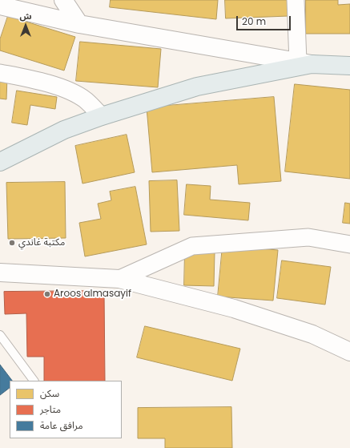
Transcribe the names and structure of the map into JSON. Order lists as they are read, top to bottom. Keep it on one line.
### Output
{"places":["مكتبة غاندي","Aroos almasayif"],"legend":["سكن","متاجر","مرافق عامة"],"scale_bar":"20 m","north":"top"}
